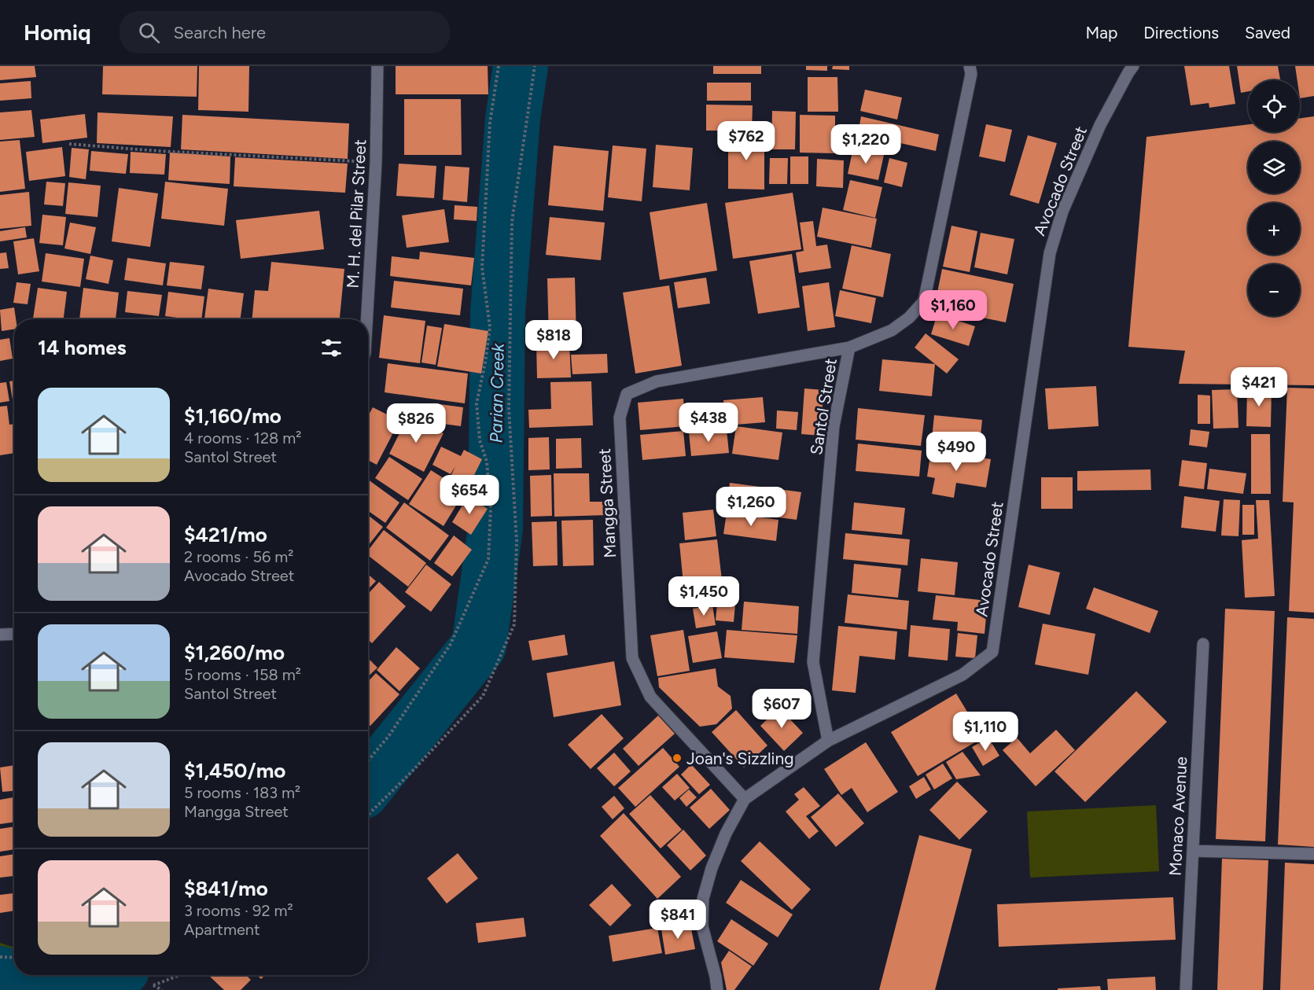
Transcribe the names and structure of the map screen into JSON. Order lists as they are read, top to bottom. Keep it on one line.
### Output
{"streets":{"street":["Avocado Street","M. H. del Pilar Street","Santol Street","Mangga Street","Monaco Avenue"]},"crossings":[["Avocado Street","Santol Street"],["Avocado Street","Mangga Street"],["Santol Street","Mangga Street"]],"water":["Parian Creek"],"places":["Joan's Sizzling"],"page":{"header":"Homiq","search":"Search here","nav":["Map","Directions","Saved"],"map_buttons":["+","−"],"price":["$762","$1,220","$1,160","$818","$421","$438","$826","$490","$654","$1,260","$1,450","$607","$1,110","$841"],"heading":"14 homes","list":[{"name":"$1,160/mo","note":"4 rooms · 128 m² · Santol Street"},{"name":"$421/mo","note":"2 rooms · 56 m² · Avocado Street"},{"name":"$1,260/mo","note":"5 rooms · 158 m² · Santol Street"},{"name":"$1,450/mo","note":"5 rooms · 183 m² · Mangga Street"},{"name":"$841/mo","note":"3 rooms · 92 m² · Apartment"}]}}
